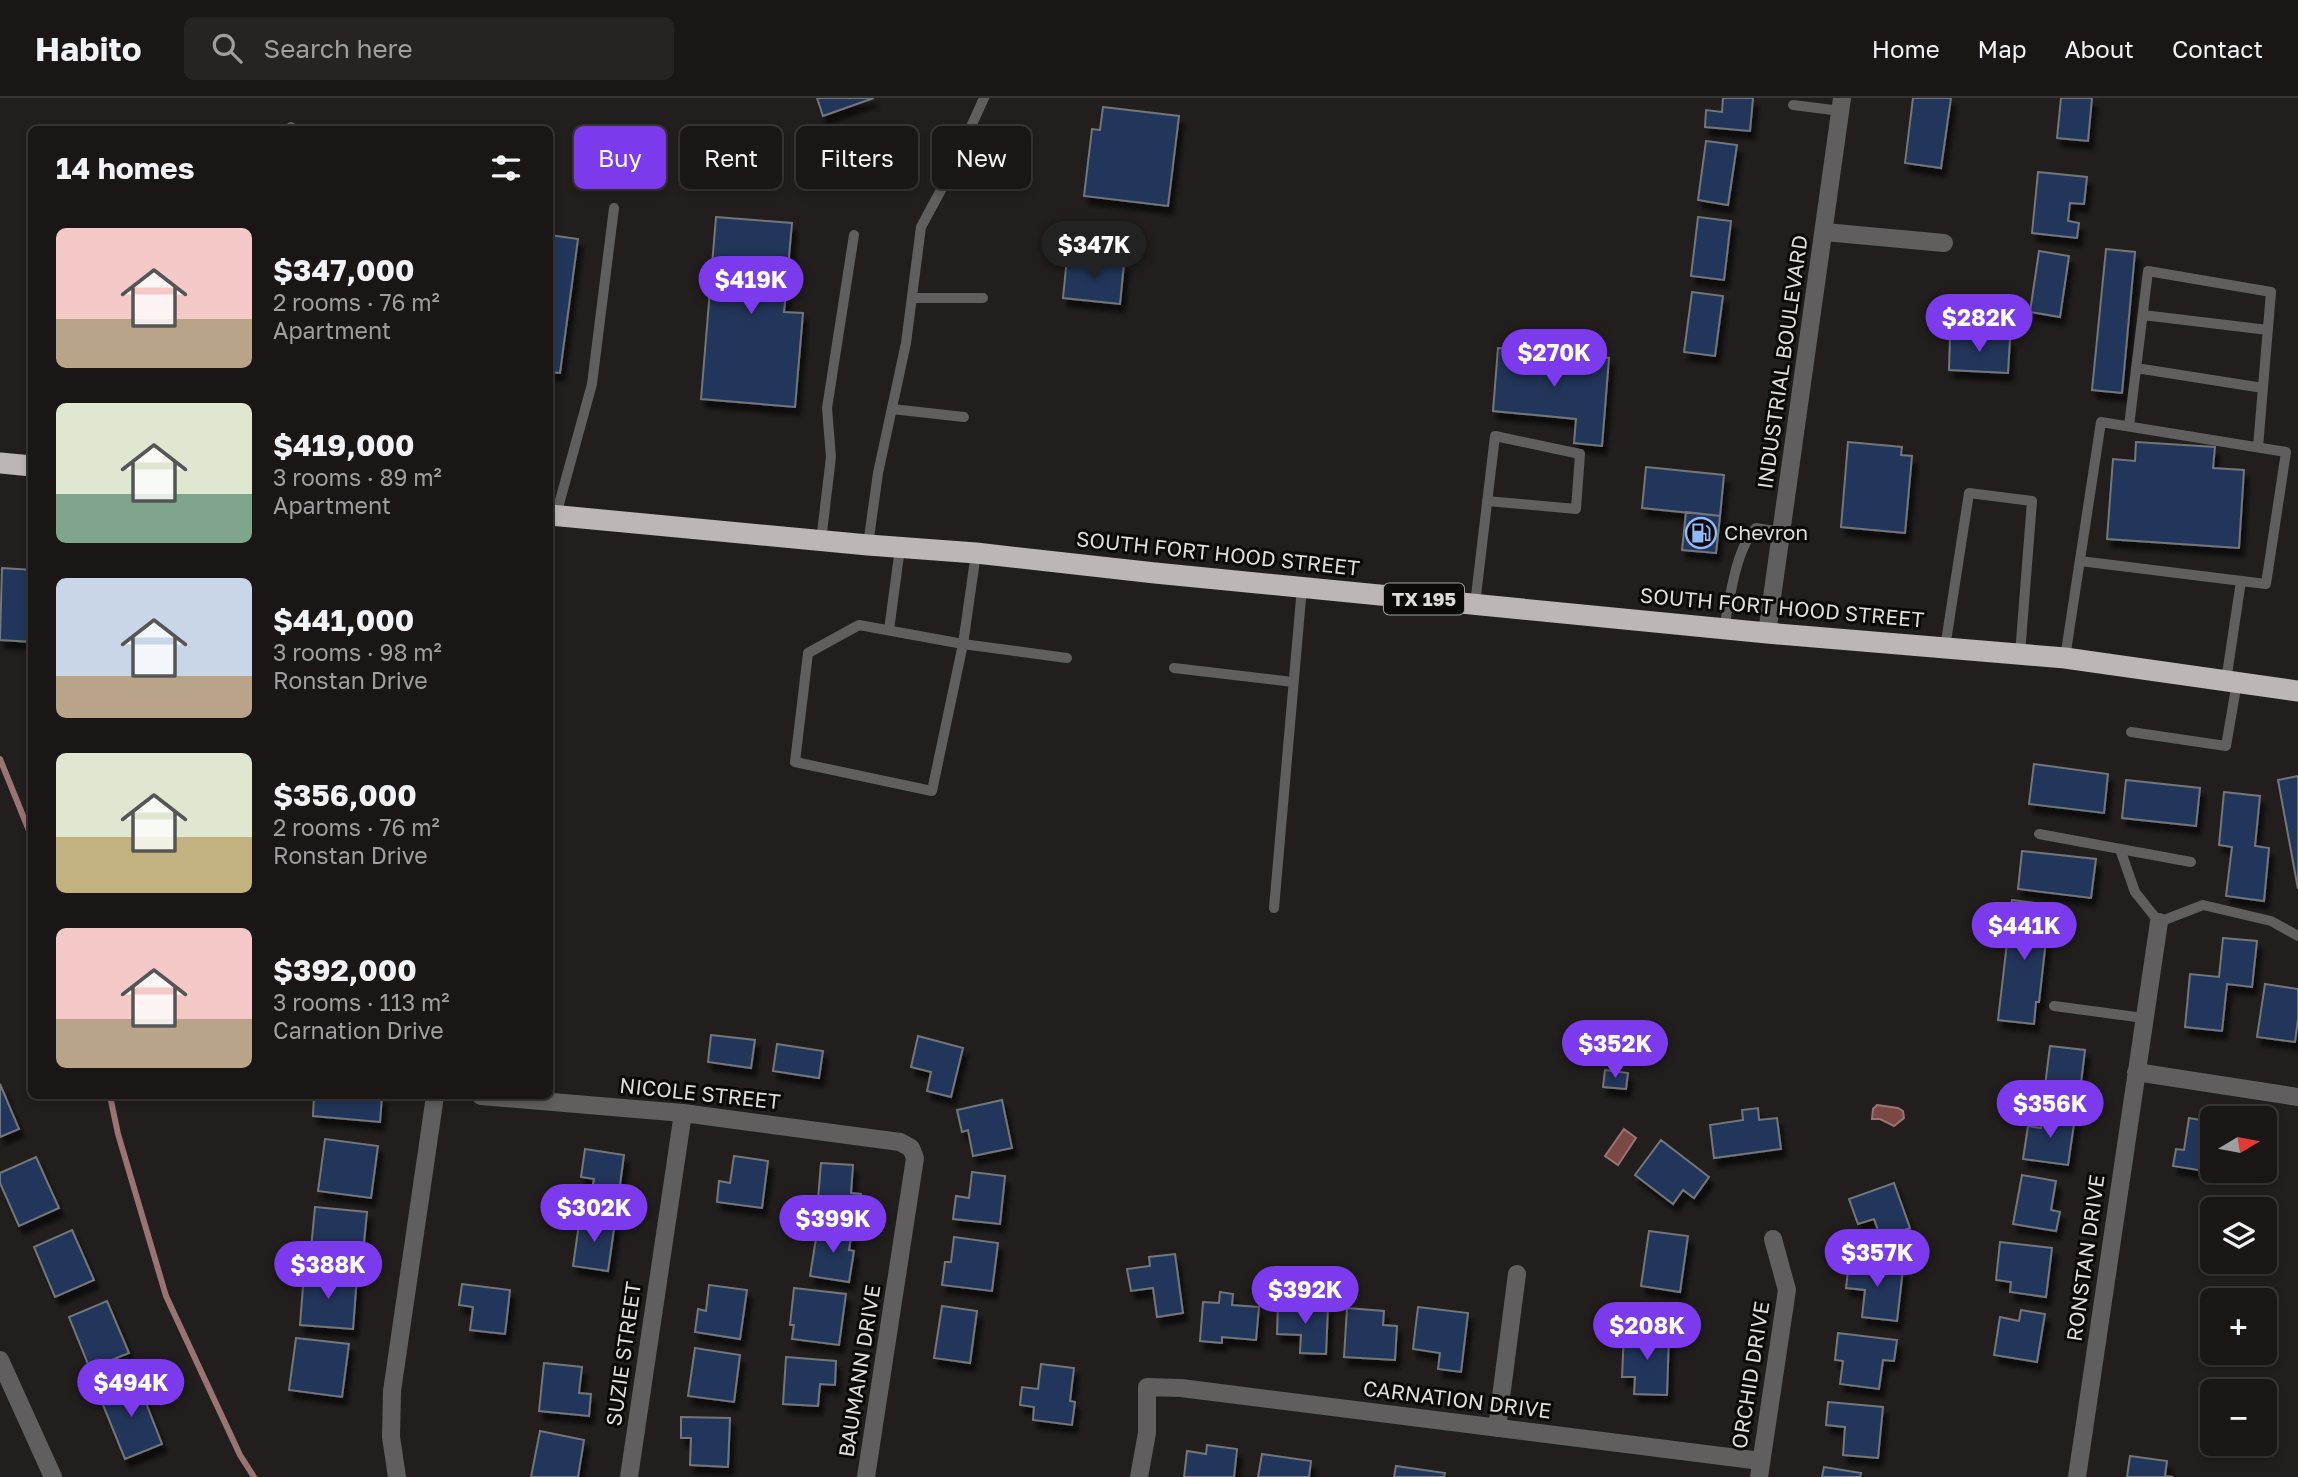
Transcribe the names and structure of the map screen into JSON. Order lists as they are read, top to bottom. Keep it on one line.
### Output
{"streets":{"highway":["SOUTH FORT HOOD STREET","TX 195"],"street":["INDUSTRIAL BOULEVARD","NICOLE STREET","RONSTAN DRIVE","SUZIE STREET","BAUMANN DRIVE","ORCHID DRIVE","CARNATION DRIVE"]},"crossings":[["INDUSTRIAL BOULEVARD","SOUTH FORT HOOD STREET"],["NICOLE STREET","SUZIE STREET"],["NICOLE STREET","BAUMANN DRIVE"],["ORCHID DRIVE","CARNATION DRIVE"]],"places":{"fuel station":["Chevron"]},"north":"right","page":{"header":"Habito","search":"Search here","nav":["Home","Map","About","Contact"],"chip":["Buy","Rent","Filters","New"],"heading":"14 homes","list":[{"name":"$347,000","note":"2 rooms · 76 m² · Apartment"},{"name":"$419,000","note":"3 rooms · 89 m² · Apartment"},{"name":"$441,000","note":"3 rooms · 98 m² · Ronstan Drive"},{"name":"$356,000","note":"2 rooms · 76 m² · Ronstan Drive"},{"name":"$392,000","note":"3 rooms · 113 m² · Carnation Drive"}],"price":["$347K","$419K","$282K","$270K","$441K","$352K","$356K","$302K","$399K","$357K","$388K","$392K","$208K","$494K"],"map_buttons":["+","−"]}}
